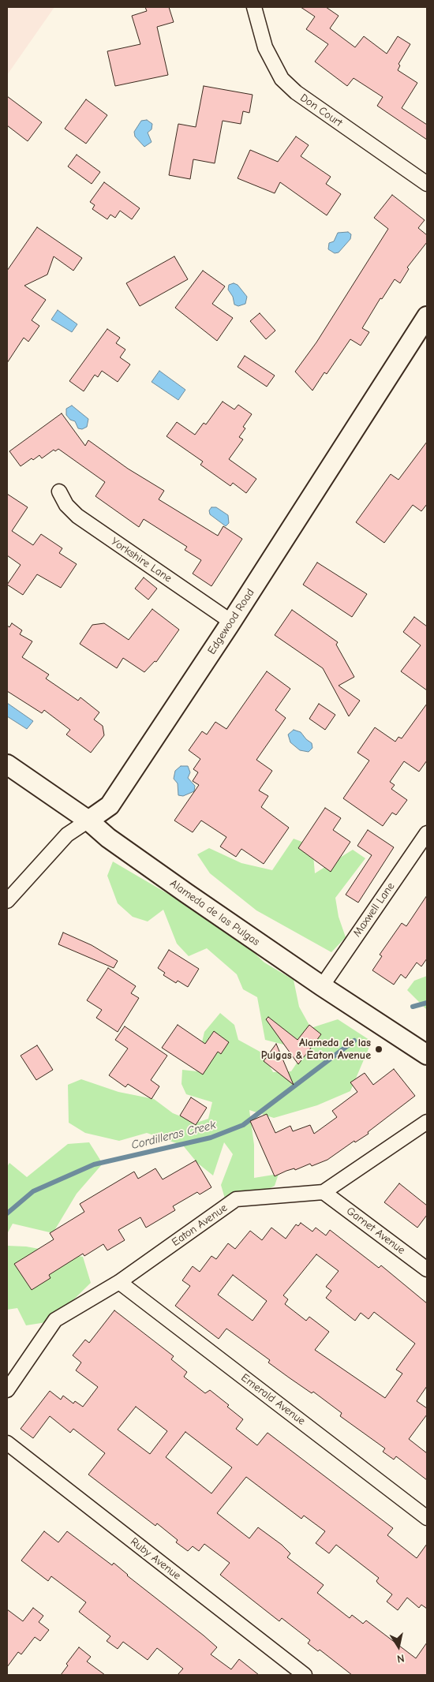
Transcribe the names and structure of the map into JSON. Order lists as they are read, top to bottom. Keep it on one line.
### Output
{"streets":{"main road":["Edgewood Road","Alameda de las Pulgas"],"street":["Don Court","Yorkshire Lane","Maxwell Lane","Eaton Avenue","Garnet Avenue","Emerald Avenue","Ruby Avenue"]},"crossings":[["Yorkshire Lane","Edgewood Road"],["Edgewood Road","Alameda de las Pulgas"],["Maxwell Lane","Alameda de las Pulgas"],["Eaton Avenue","Garnet Avenue"],["Eaton Avenue","Emerald Avenue"]],"water":["Cordilleras Creek"],"places":["Alameda de las Pulgas & Eaton Avenue"],"north":"bottom"}
